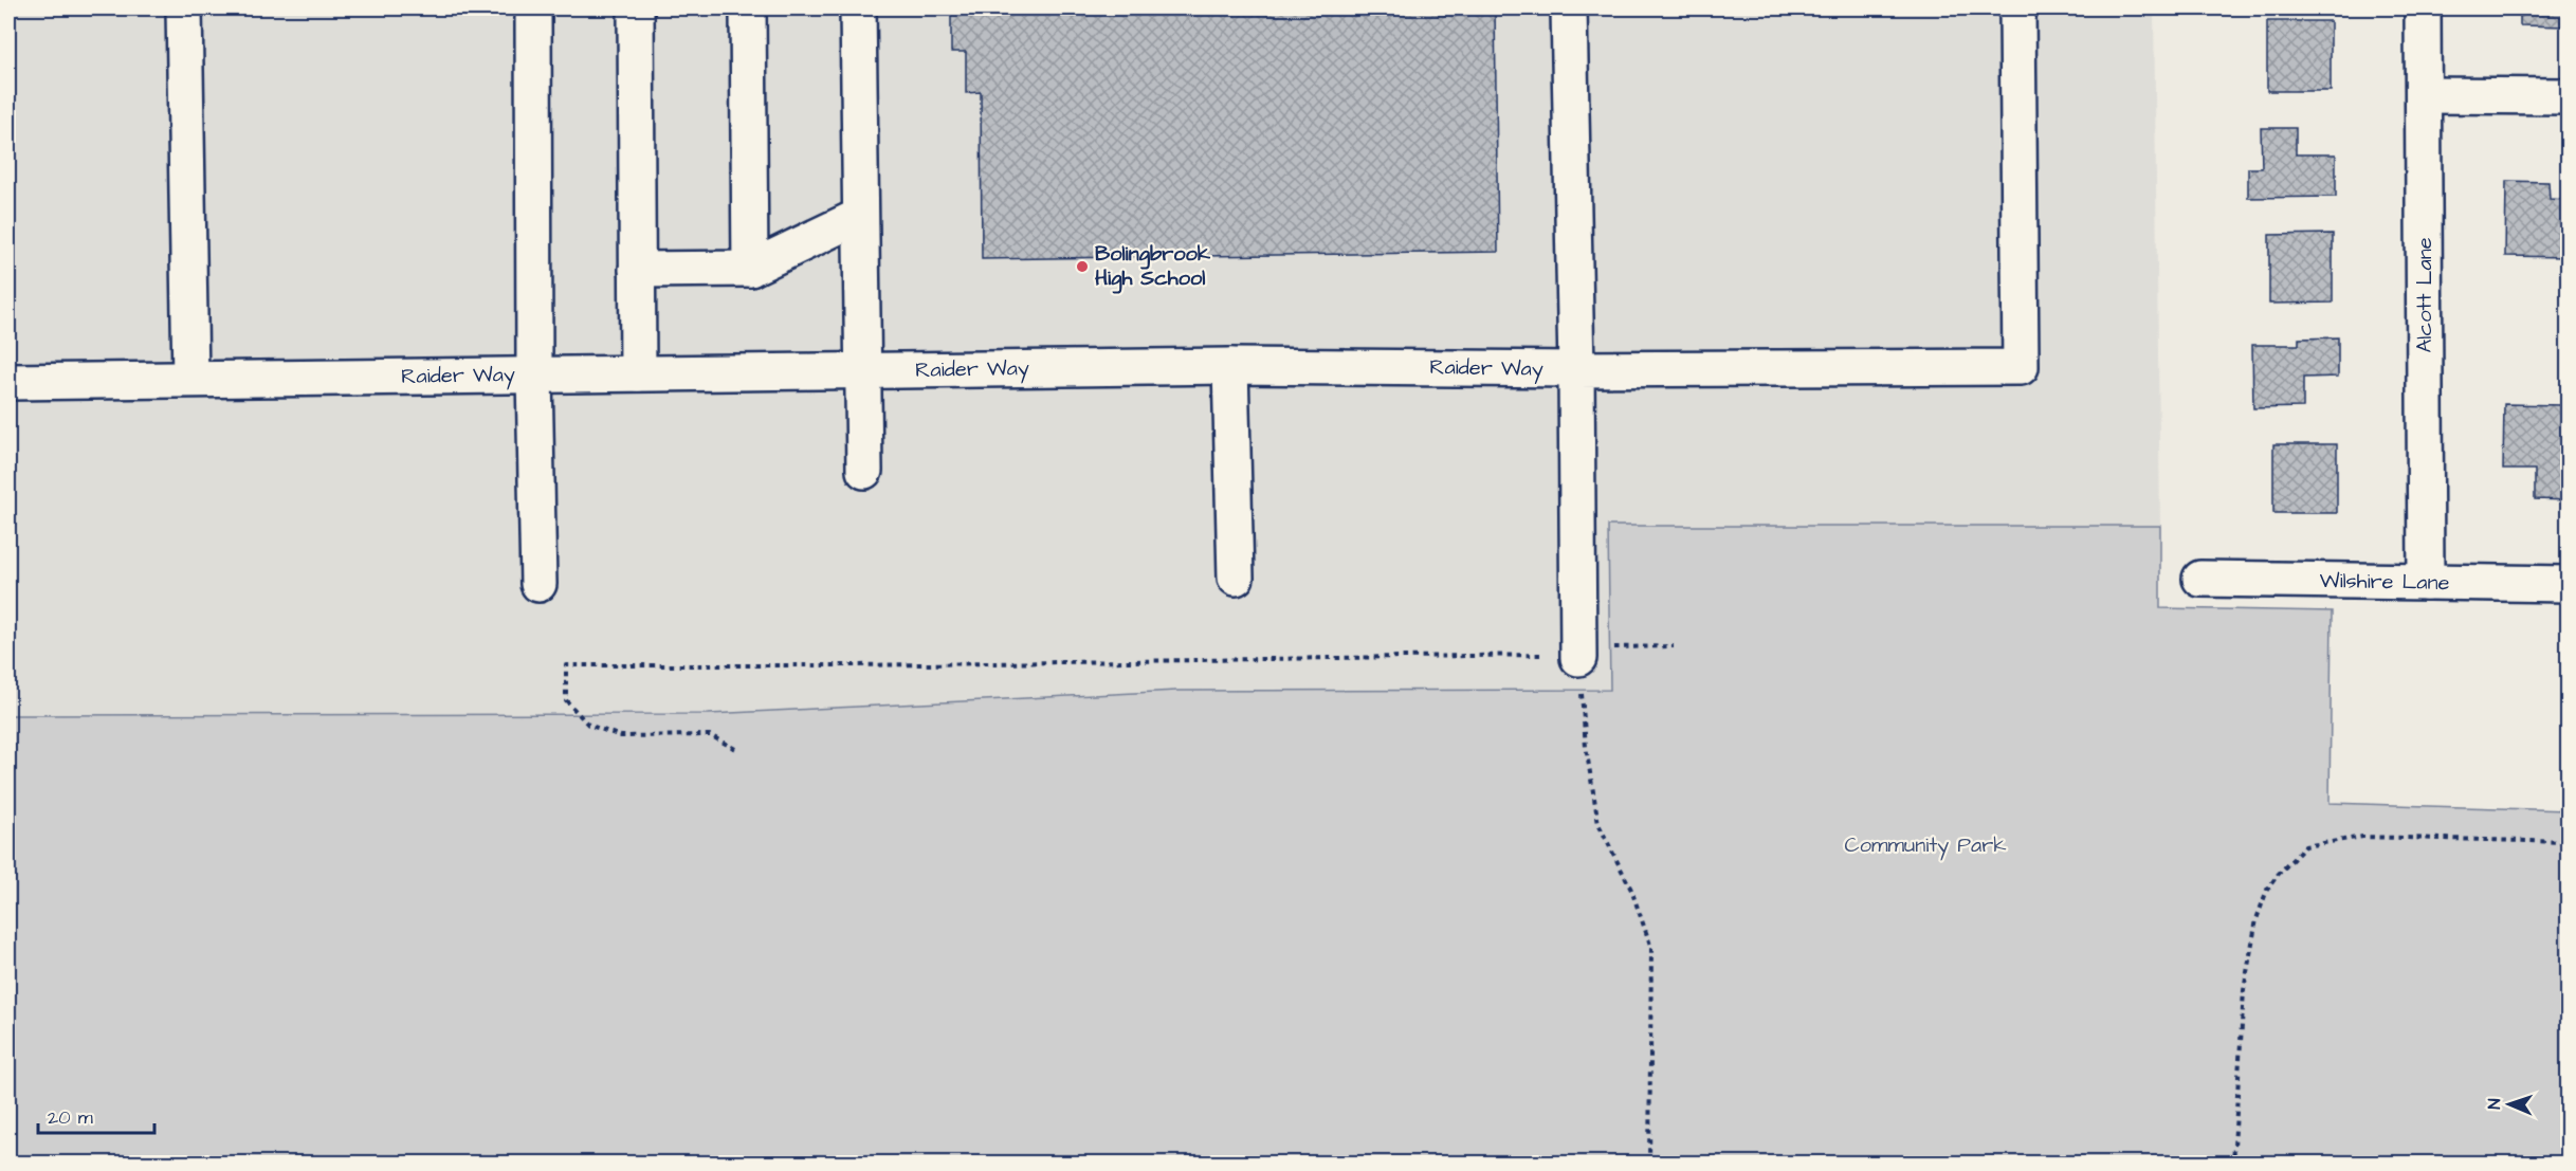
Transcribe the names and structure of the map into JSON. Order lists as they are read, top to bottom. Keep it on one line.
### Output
{"streets":{"street":["Alcott Lane","Raider Way","Wilshire Lane"]},"crossings":[["Alcott Lane","Wilshire Lane"]],"parks":["Community Park"],"places":["Bolingbrook High School"],"scale_bar":"20 m","north":"left"}
